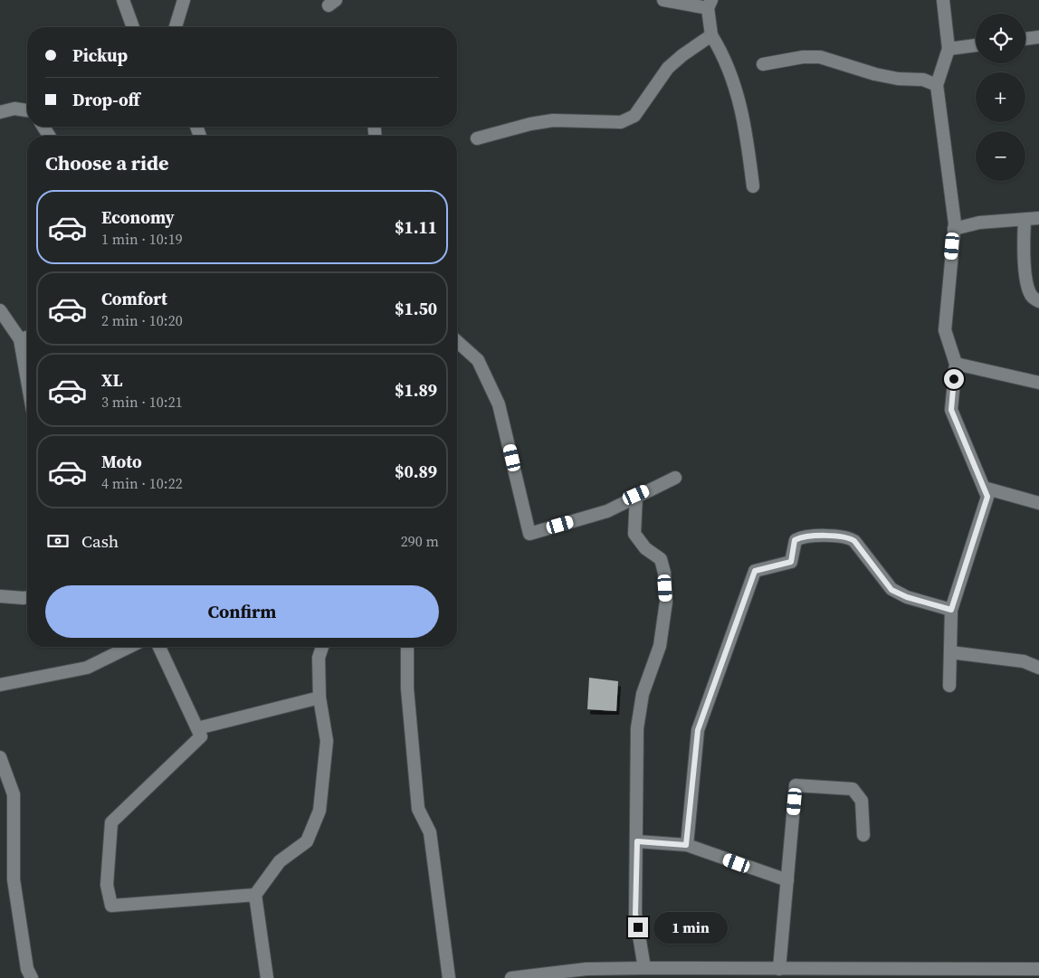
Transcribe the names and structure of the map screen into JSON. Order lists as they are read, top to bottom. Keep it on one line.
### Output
{"page":{"map_buttons":["+","−"],"banner":["Pickup","Drop-off"],"heading":"Choose a ride","list":[{"name":"Economy","note":"1 min · 10:19","value":"$1.11"},{"name":"Comfort","note":"2 min · 10:20","value":"$1.50"},{"name":"XL","note":"3 min · 10:21","value":"$1.89"},{"name":"Moto","note":"4 min · 10:22","value":"$0.89"}],"pay":["Cash","290 m"],"buttons":"Confirm","bubble":"1 min"}}
